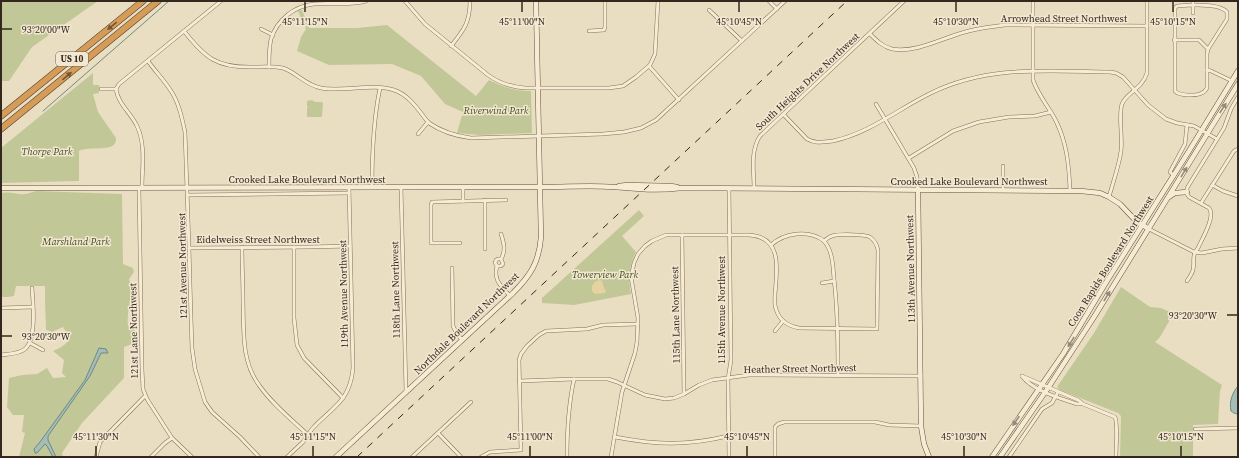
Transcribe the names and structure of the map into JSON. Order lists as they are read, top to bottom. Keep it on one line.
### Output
{"streets":{"highway":["US 10"],"street":["Arrowhead Street Northwest","South Heights Drive Northwest","Crooked Lake Boulevard Northwest","Eidelweiss Street Northwest","Coon Rapids Boulevard Northwest","121st Avenue Northwest","113th Avenue Northwest","118th Lane Northwest","119th Avenue Northwest","115th Avenue Northwest","115th Lane Northwest","Northdale Boulevard Northwest","121st Lane Northwest","Heather Street Northwest"]},"crossings":[["Arrowhead Street Northwest","South Heights Drive Northwest"],["South Heights Drive Northwest","Crooked Lake Boulevard Northwest"],["Crooked Lake Boulevard Northwest","Coon Rapids Boulevard Northwest"],["Crooked Lake Boulevard Northwest","121st Avenue Northwest"],["Crooked Lake Boulevard Northwest","113th Avenue Northwest"],["Crooked Lake Boulevard Northwest","118th Lane Northwest"],["Crooked Lake Boulevard Northwest","119th Avenue Northwest"],["Crooked Lake Boulevard Northwest","115th Avenue Northwest"],["Crooked Lake Boulevard Northwest","Northdale Boulevard Northwest"],["Crooked Lake Boulevard Northwest","121st Lane Northwest"],["Eidelweiss Street Northwest","121st Avenue Northwest"],["Eidelweiss Street Northwest","119th Avenue Northwest"],["113th Avenue Northwest","Heather Street Northwest"],["118th Lane Northwest","Northdale Boulevard Northwest"],["115th Avenue Northwest","Heather Street Northwest"],["115th Lane Northwest","Heather Street Northwest"]],"parks":["Riverwind Park","Thorpe Park","Marshland Park","Towerview Park"],"coordinates":["45°11'15\"N","45°11'00\"N","45°10'45\"N","45°10'30\"N","45°10'15\"N","93°20'00\"W","93°20'30\"W","45°11'30\"N"]}
